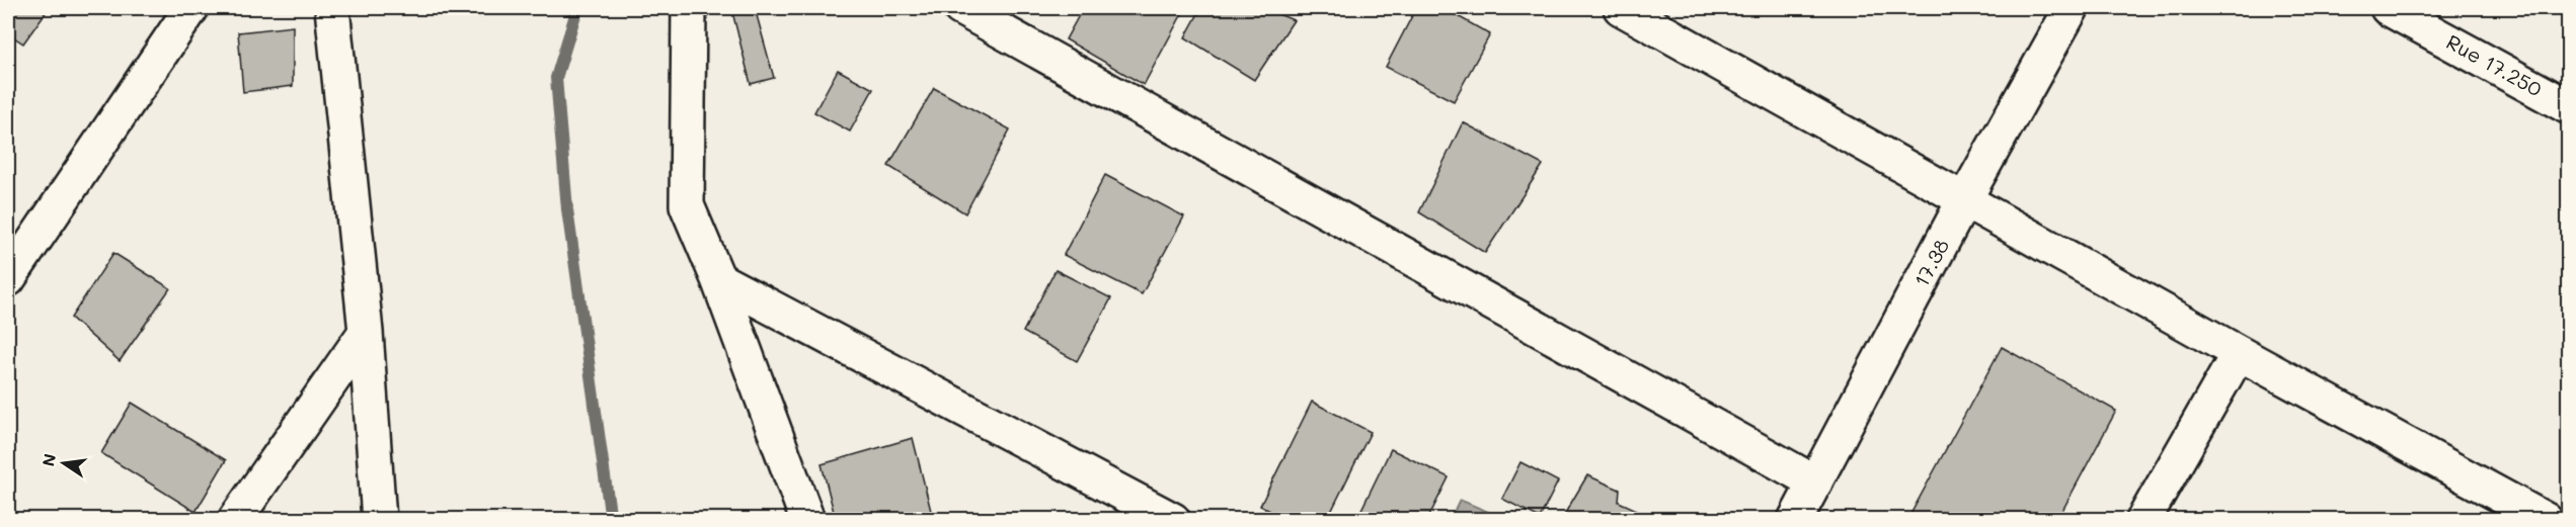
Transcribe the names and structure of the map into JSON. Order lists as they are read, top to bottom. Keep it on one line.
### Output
{"streets":{"street":["Rue 17.250","17.38"]},"north":"left"}
